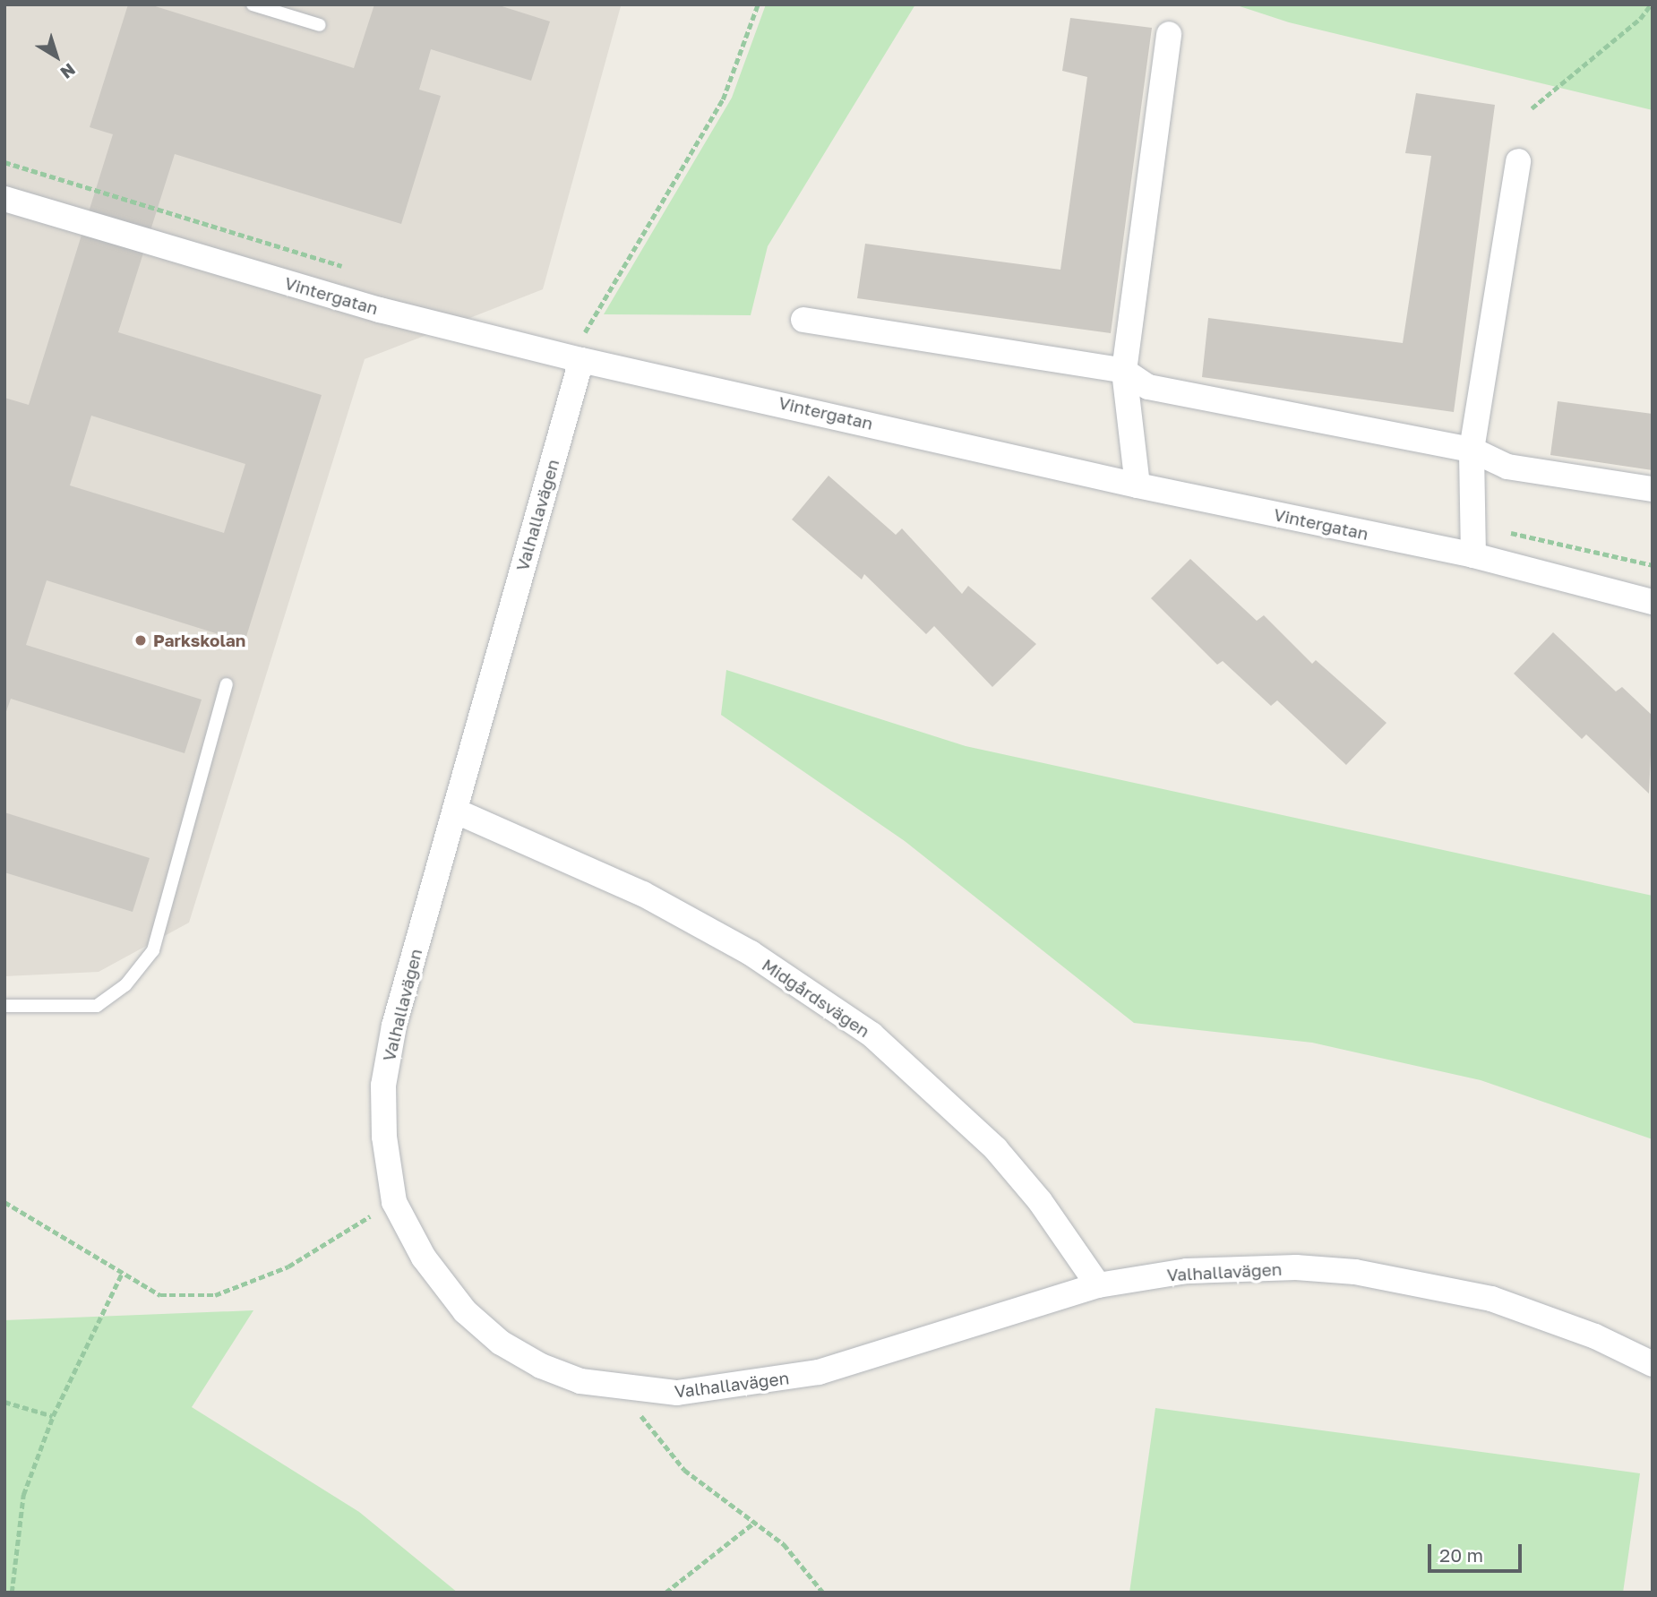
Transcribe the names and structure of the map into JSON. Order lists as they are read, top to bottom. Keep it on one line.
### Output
{"streets":{"street":["Vintergatan","Valhallavägen","Midgårdsvägen"]},"crossings":[["Vintergatan","Valhallavägen"],["Valhallavägen","Midgårdsvägen"]],"places":["Parkskolan"],"scale_bar":"20 m","north":"bottom right"}
